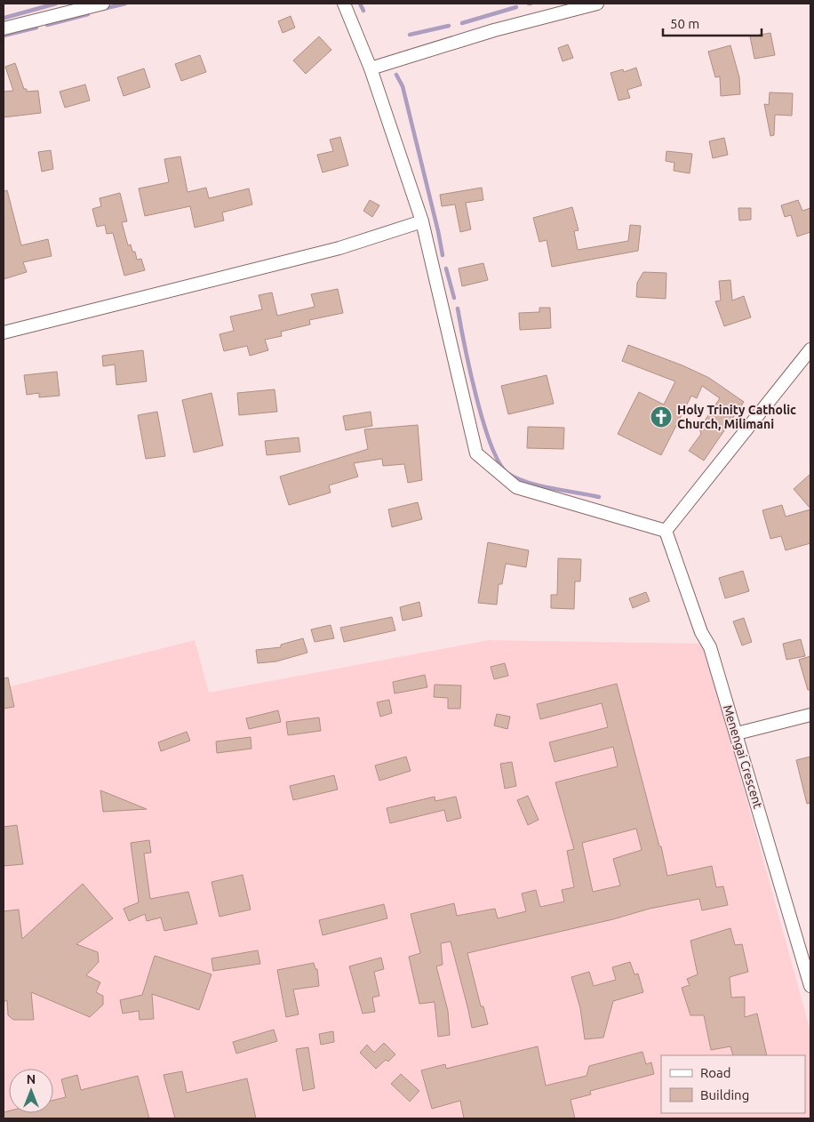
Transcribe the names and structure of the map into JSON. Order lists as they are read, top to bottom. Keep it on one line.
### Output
{"streets":{"street":["Menengai Crescent"]},"places":{"church":["Holy Trinity Catholic Church, Milimani"]},"legend":["Road","Building"],"scale_bar":"50 m","north":"top"}
